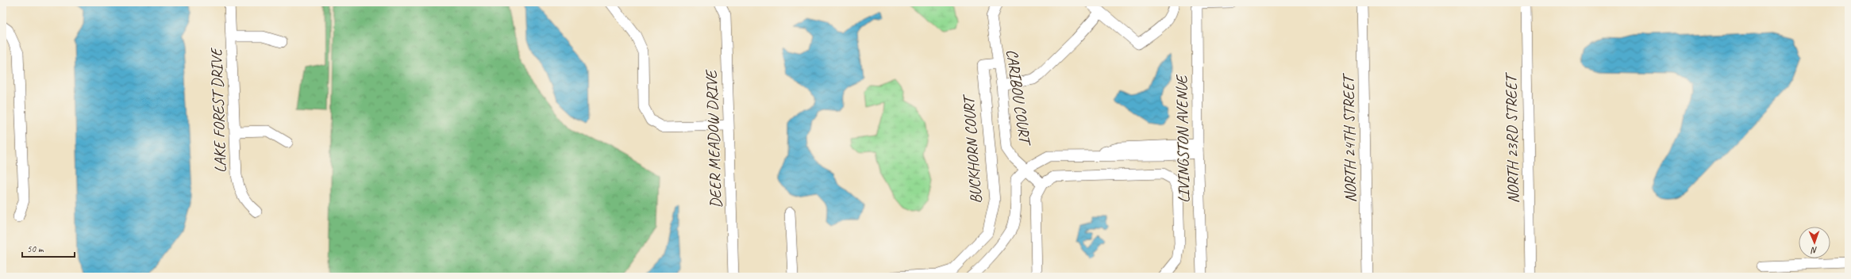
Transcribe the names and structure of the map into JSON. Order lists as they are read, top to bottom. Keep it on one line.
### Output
{"streets":{"street":["CARIBOU COURT","LAKE FOREST DRIVE","DEER MEADOW DRIVE","LIVINGSTON AVENUE","NORTH 24TH STREET","NORTH 23RD STREET","BUCKHORN COURT"]},"crossings":[["CARIBOU COURT","BUCKHORN COURT"]],"scale_bar":"50 m","north":"bottom"}
